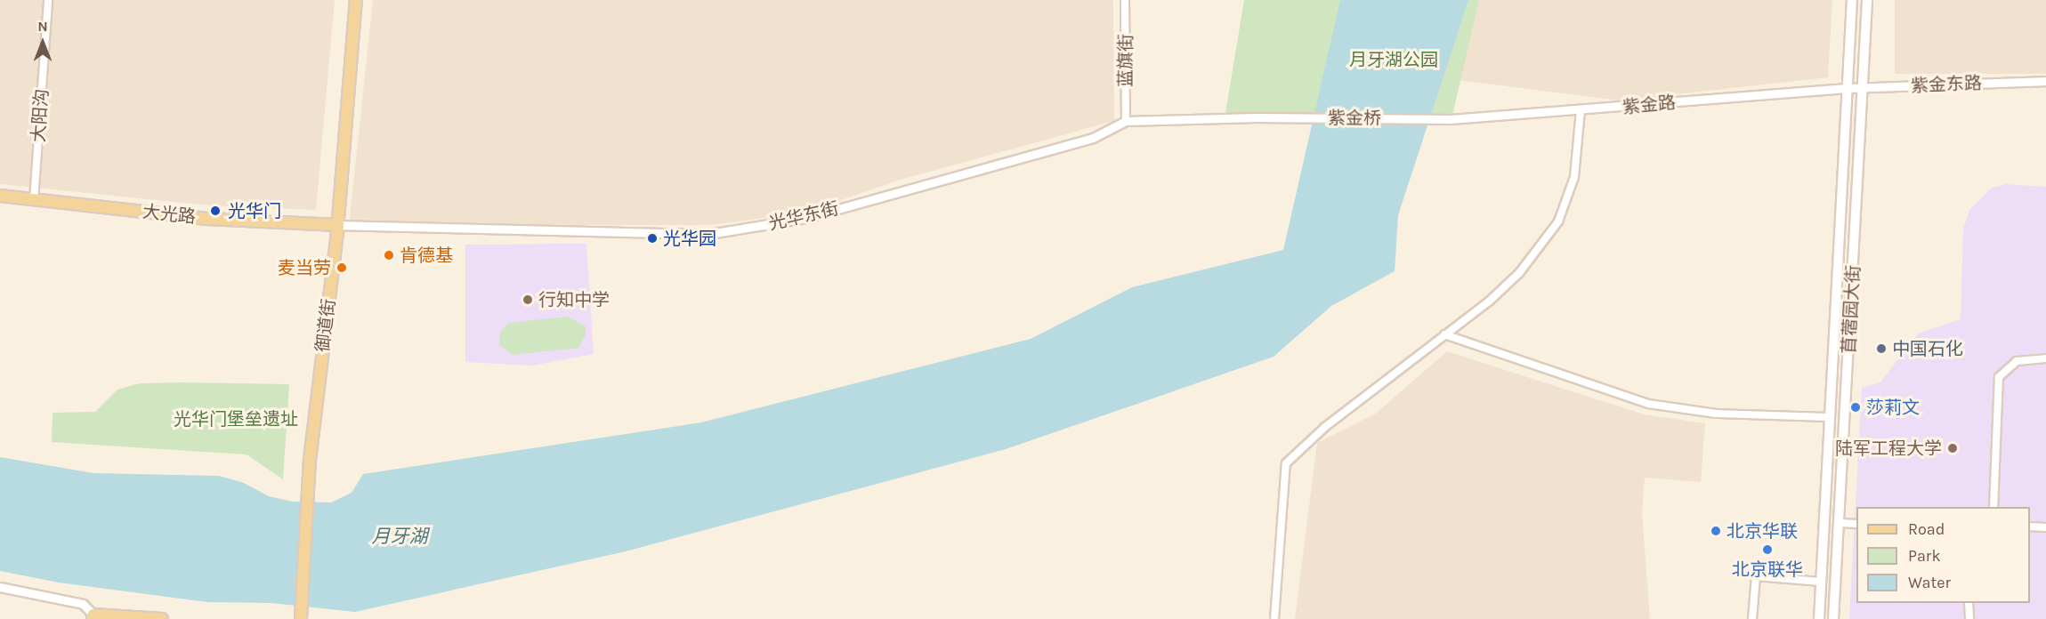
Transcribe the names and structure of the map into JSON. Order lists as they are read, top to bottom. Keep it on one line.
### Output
{"streets":{"main road":["苜蓿园大街"],"street":["蓝旗街","紫金东路","紫金路","大阳沟","紫金桥","大光路","光华东街"]},"crossings":[["蓝旗街","光华东街"],["紫金东路","紫金路"],["紫金东路","苜蓿园大街"],["紫金路","紫金桥"],["紫金路","苜蓿园大街"],["大阳沟","大光路"],["紫金桥","光华东街"]],"water":["月牙湖"],"parks":["月牙湖公园","光华门堡垒遗址"],"places":["光华门","光华园","肯德基","麦当劳","行知中学","中国石化","莎莉文","陆军工程大学","北京华联","北京联华"],"legend":["Road","Park","Water"],"north":"top"}
